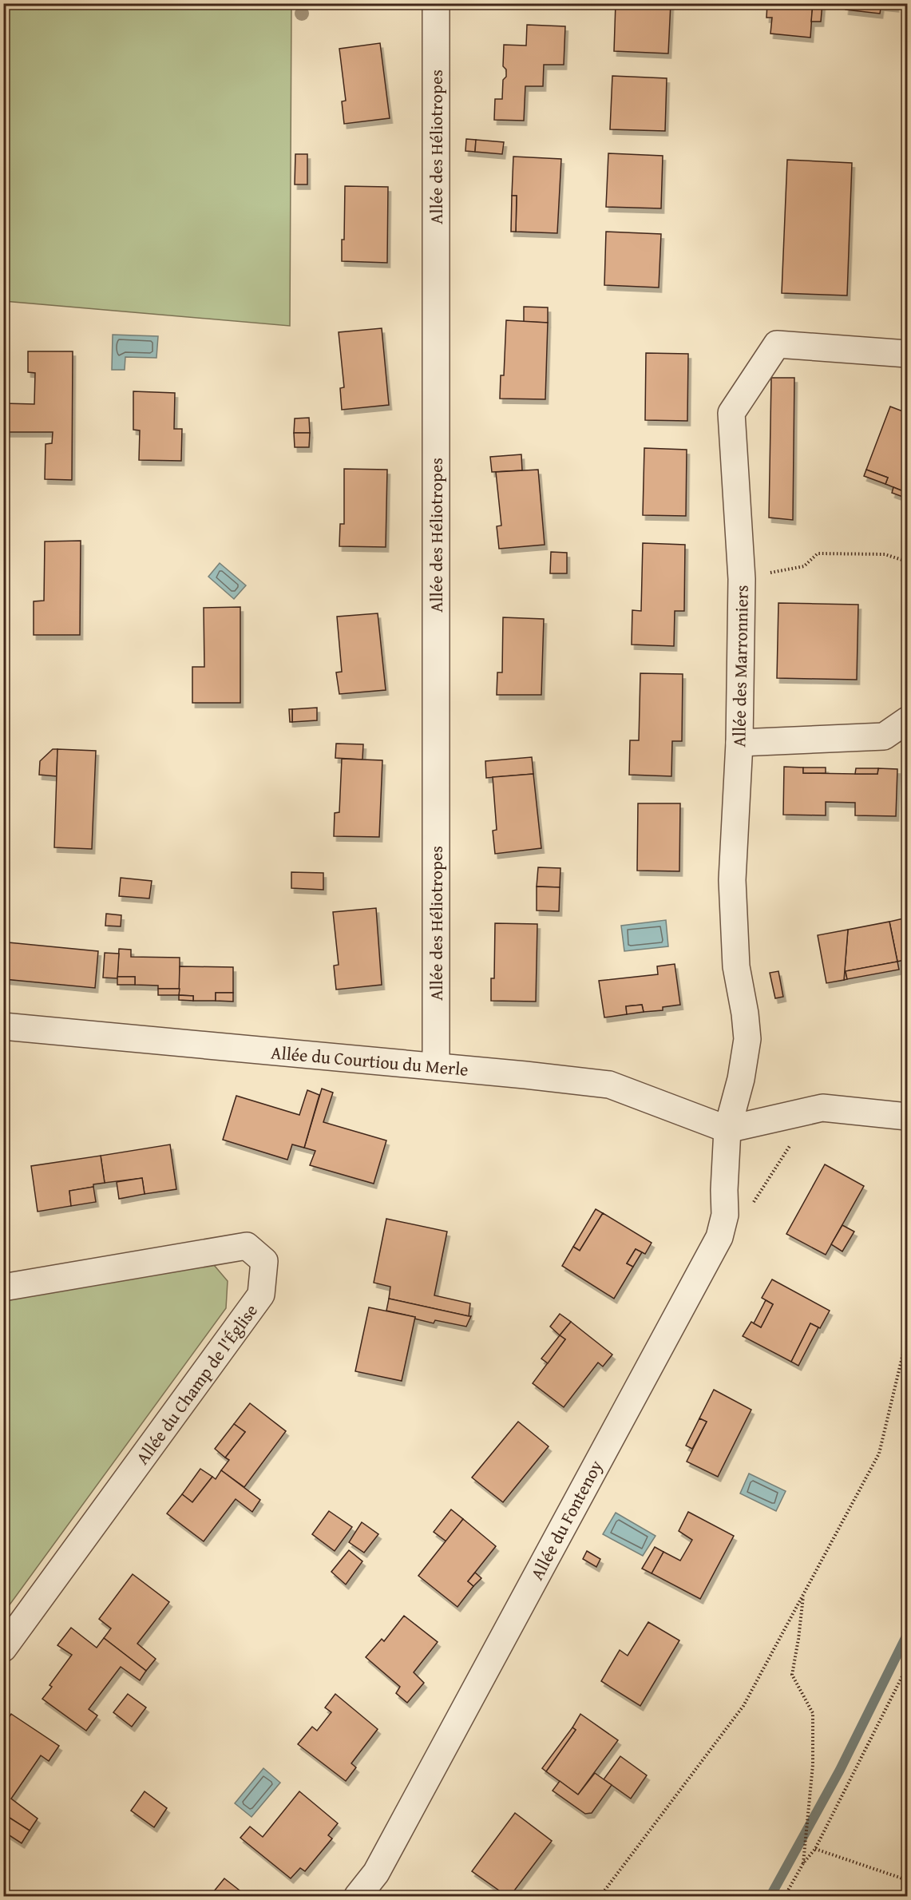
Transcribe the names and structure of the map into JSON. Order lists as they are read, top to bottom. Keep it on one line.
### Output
{"streets":{"street":["Allée des Héliotropes","Allée des Marronniers","Allée du Courtiou du Merle","Allée du Champ de l'Église","Allée du Fontenoy"]},"crossings":[["Allée des Héliotropes","Allée du Courtiou du Merle"],["Allée des Marronniers","Allée du Courtiou du Merle"],["Allée des Marronniers","Allée du Fontenoy"],["Allée du Courtiou du Merle","Allée du Fontenoy"]]}
